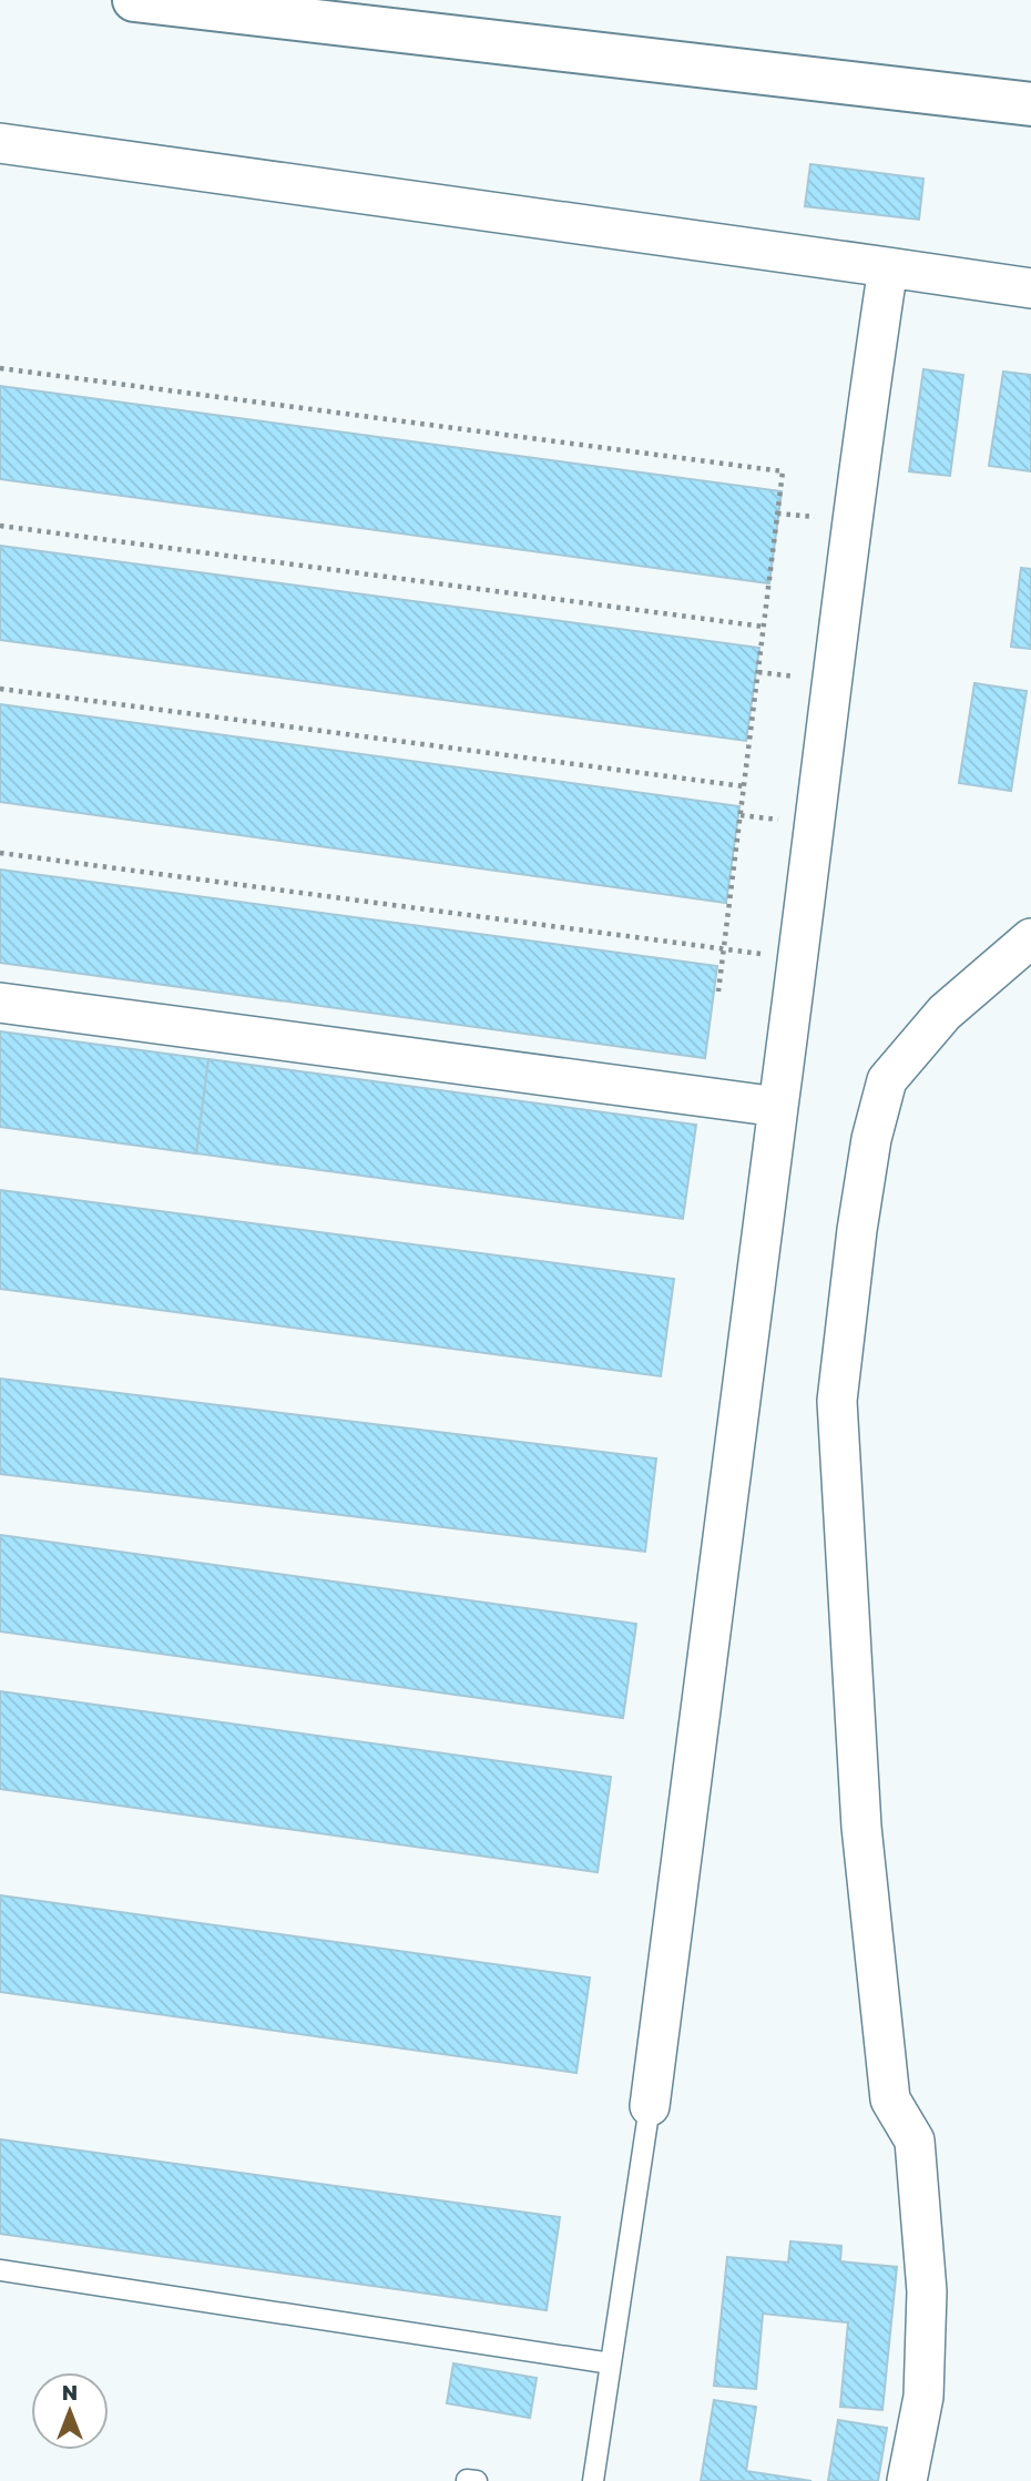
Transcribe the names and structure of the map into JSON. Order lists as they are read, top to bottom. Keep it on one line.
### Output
{"north":"top"}
